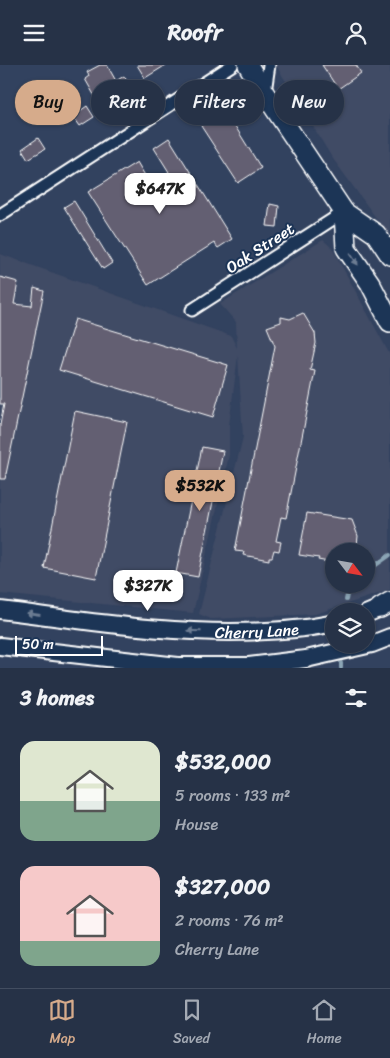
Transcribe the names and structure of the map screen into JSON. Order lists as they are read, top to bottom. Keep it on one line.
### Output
{"streets":{"main road":["Cherry Lane"],"street":["Oak Street"]},"scale_bar":"50 m","north":"bottom right","page":{"header":"Roofr","chip":["Buy","Rent","Filters","New"],"price":["$647K","$532K","$327K"],"scale":"50 m","heading":"3 homes","list":[{"name":"$532,000","note":"5 rooms · 133 m² · House"},{"name":"$327,000","note":"2 rooms · 76 m² · Cherry Lane"}],"tabs":["Map","Saved","Home"]}}
